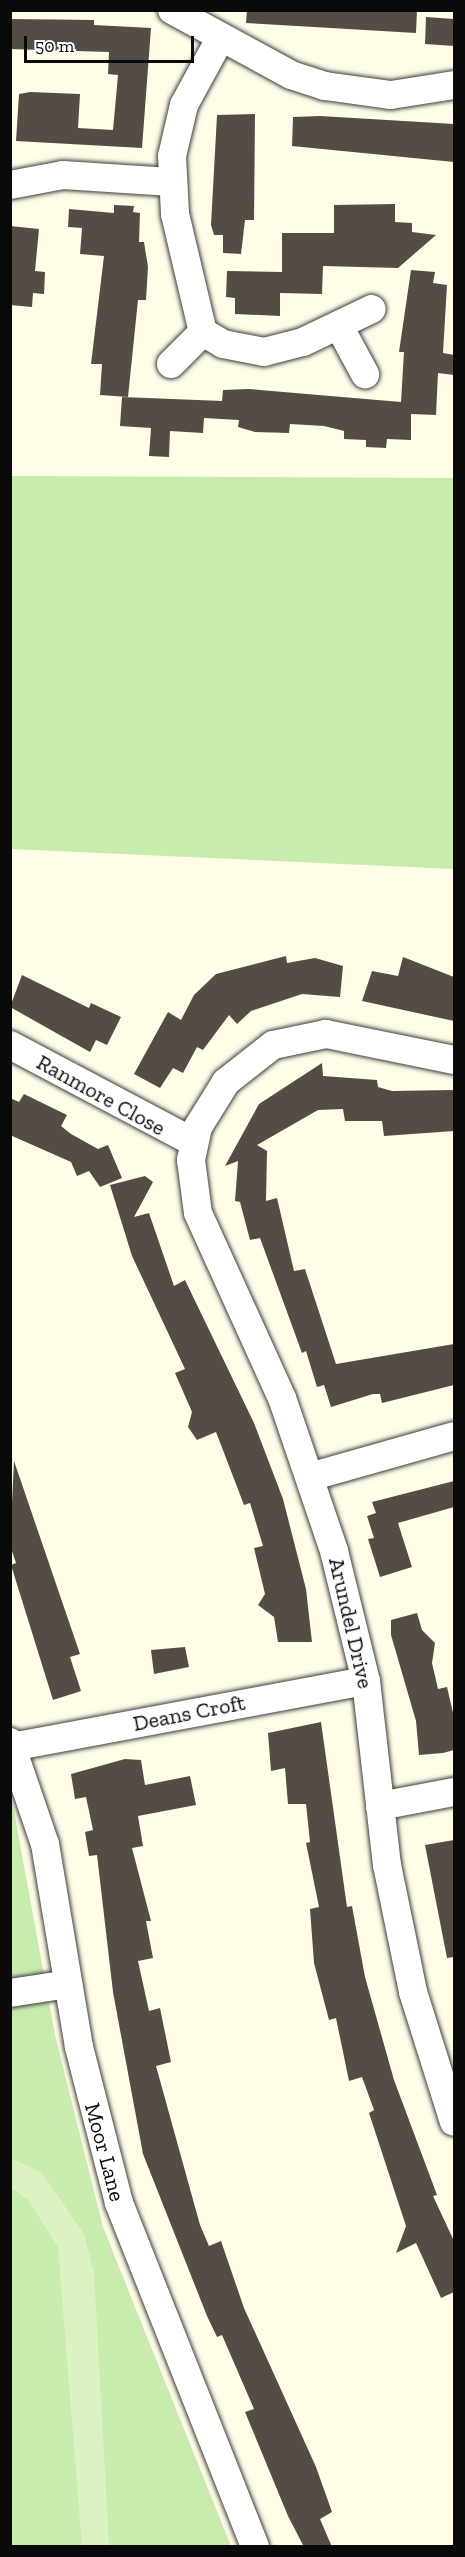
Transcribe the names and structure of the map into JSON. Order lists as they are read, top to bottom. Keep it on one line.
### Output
{"streets":{"street":["Ranmore Close","Arundel Drive","Deans Croft","Moor Lane"]},"crossings":[["Ranmore Close","Arundel Drive"],["Arundel Drive","Deans Croft"],["Deans Croft","Moor Lane"]],"scale_bar":"50 m"}
